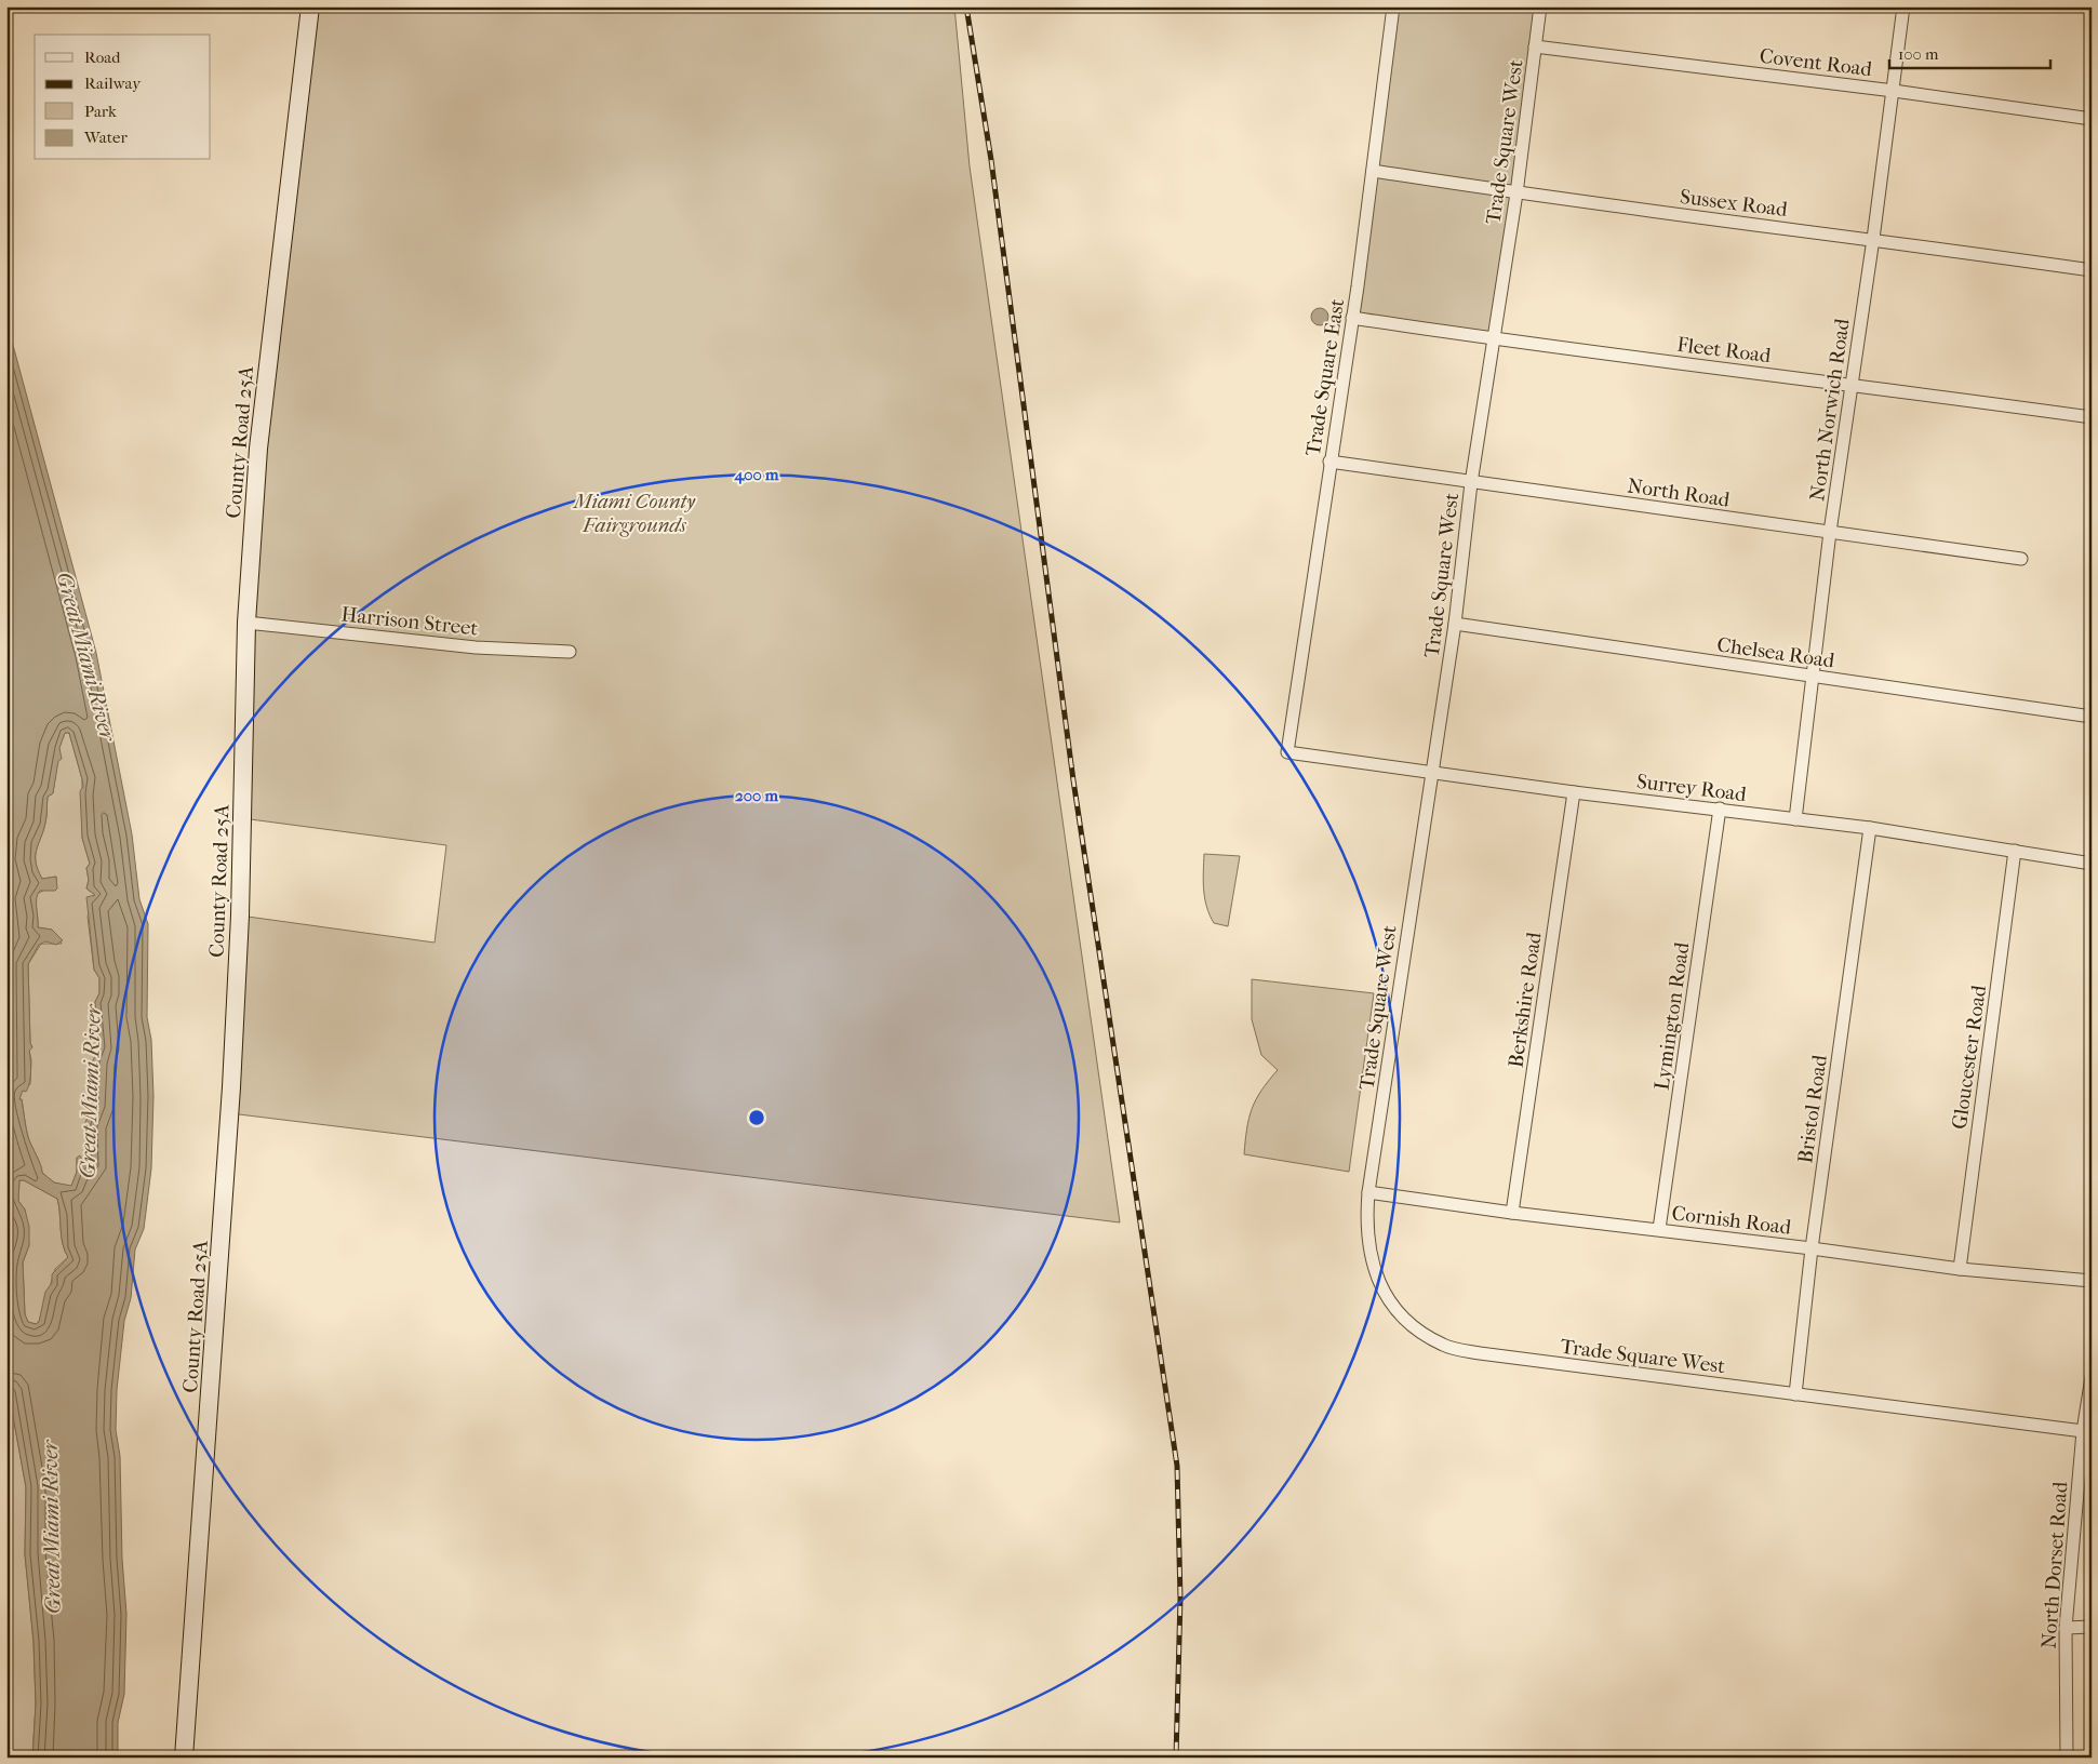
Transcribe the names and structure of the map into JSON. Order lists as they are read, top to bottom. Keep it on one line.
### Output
{"streets":{"main road":["County Road 25A"],"street":["Covent Road","Trade Square West","Sussex Road","Fleet Road","Trade Square East","North Norwich Road","North Road","Harrison Street","Chelsea Road","Surrey Road","Berkshire Road","Lymington Road","Gloucester Road","Bristol Road","Cornish Road","North Dorset Road"]},"crossings":[["Covent Road","Trade Square West"],["Covent Road","North Norwich Road"],["Trade Square West","Sussex Road"],["Trade Square West","Fleet Road"],["Trade Square West","North Road"],["Trade Square West","Chelsea Road"],["Trade Square West","Surrey Road"],["Trade Square West","Bristol Road"],["Trade Square West","Cornish Road"],["Trade Square West","North Dorset Road"],["Sussex Road","Trade Square East"],["Sussex Road","North Norwich Road"],["Fleet Road","Trade Square East"],["Fleet Road","North Norwich Road"],["Trade Square East","North Road"],["Trade Square East","Surrey Road"],["North Norwich Road","North Road"],["North Norwich Road","Chelsea Road"],["North Norwich Road","Surrey Road"],["County Road 25A","Harrison Street"],["Surrey Road","Berkshire Road"],["Surrey Road","Lymington Road"],["Surrey Road","Gloucester Road"],["Surrey Road","Bristol Road"],["Berkshire Road","Cornish Road"],["Lymington Road","Cornish Road"],["Gloucester Road","Cornish Road"],["Bristol Road","Cornish Road"]],"water":["Great Miami River"],"parks":["Miami County Fairgrounds"],"legend":["Road","Railway","Park","Water"],"scale_bar":"100 m","rings":["400 m","200 m"]}
